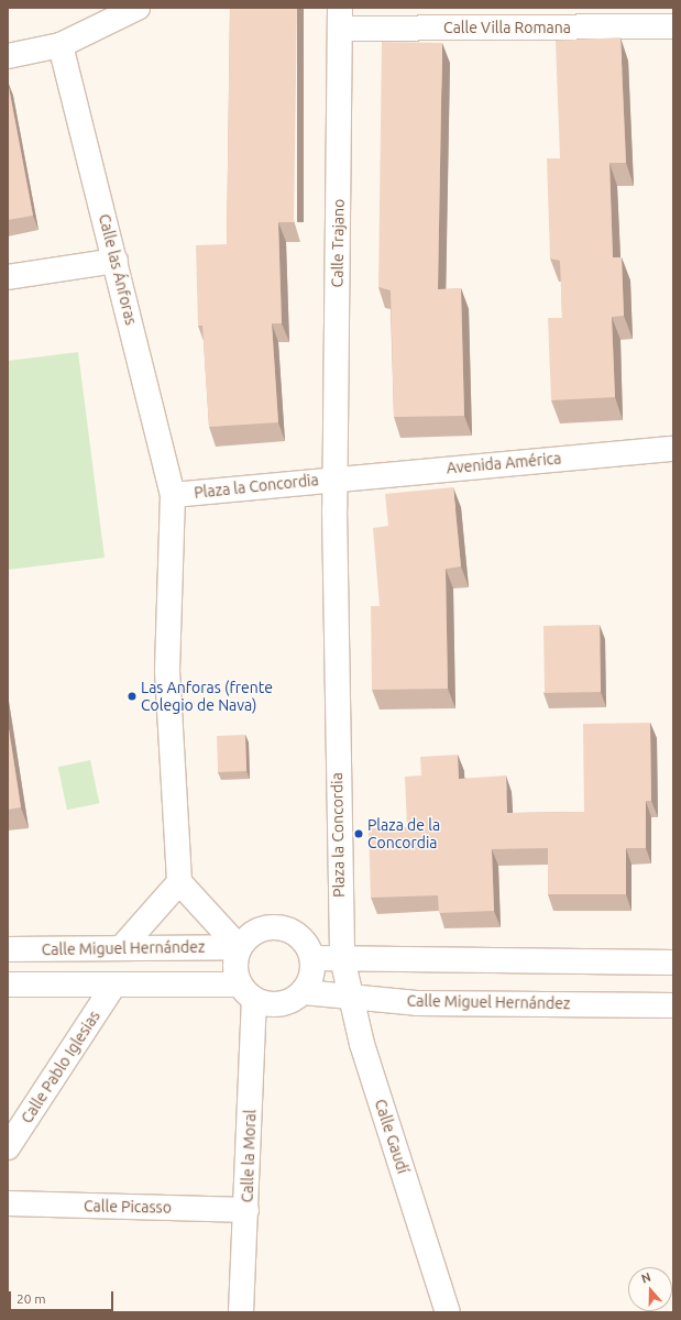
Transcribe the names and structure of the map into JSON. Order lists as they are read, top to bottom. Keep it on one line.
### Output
{"streets":{"street":["Calle Villa Romana","Calle Trajano","Calle las Ánforas","Avenida América","Plaza la Concordia","Calle Miguel Hernández","Calle Pablo Iglesias","Calle Gaudí","Calle la Moral","Calle Picasso"]},"crossings":[["Calle Villa Romana","Calle Trajano"],["Calle Trajano","Avenida América"],["Calle Trajano","Plaza la Concordia"],["Calle las Ánforas","Plaza la Concordia"],["Avenida América","Plaza la Concordia"],["Plaza la Concordia","Calle Gaudí"],["Calle Miguel Hernández","Calle Gaudí"],["Calle Miguel Hernández","Calle la Moral"],["Calle la Moral","Calle Picasso"]],"places":["Las Anforas (frente Colegio de Nava)","Plaza de la Concordia"],"scale_bar":"20 m","north":"top"}
